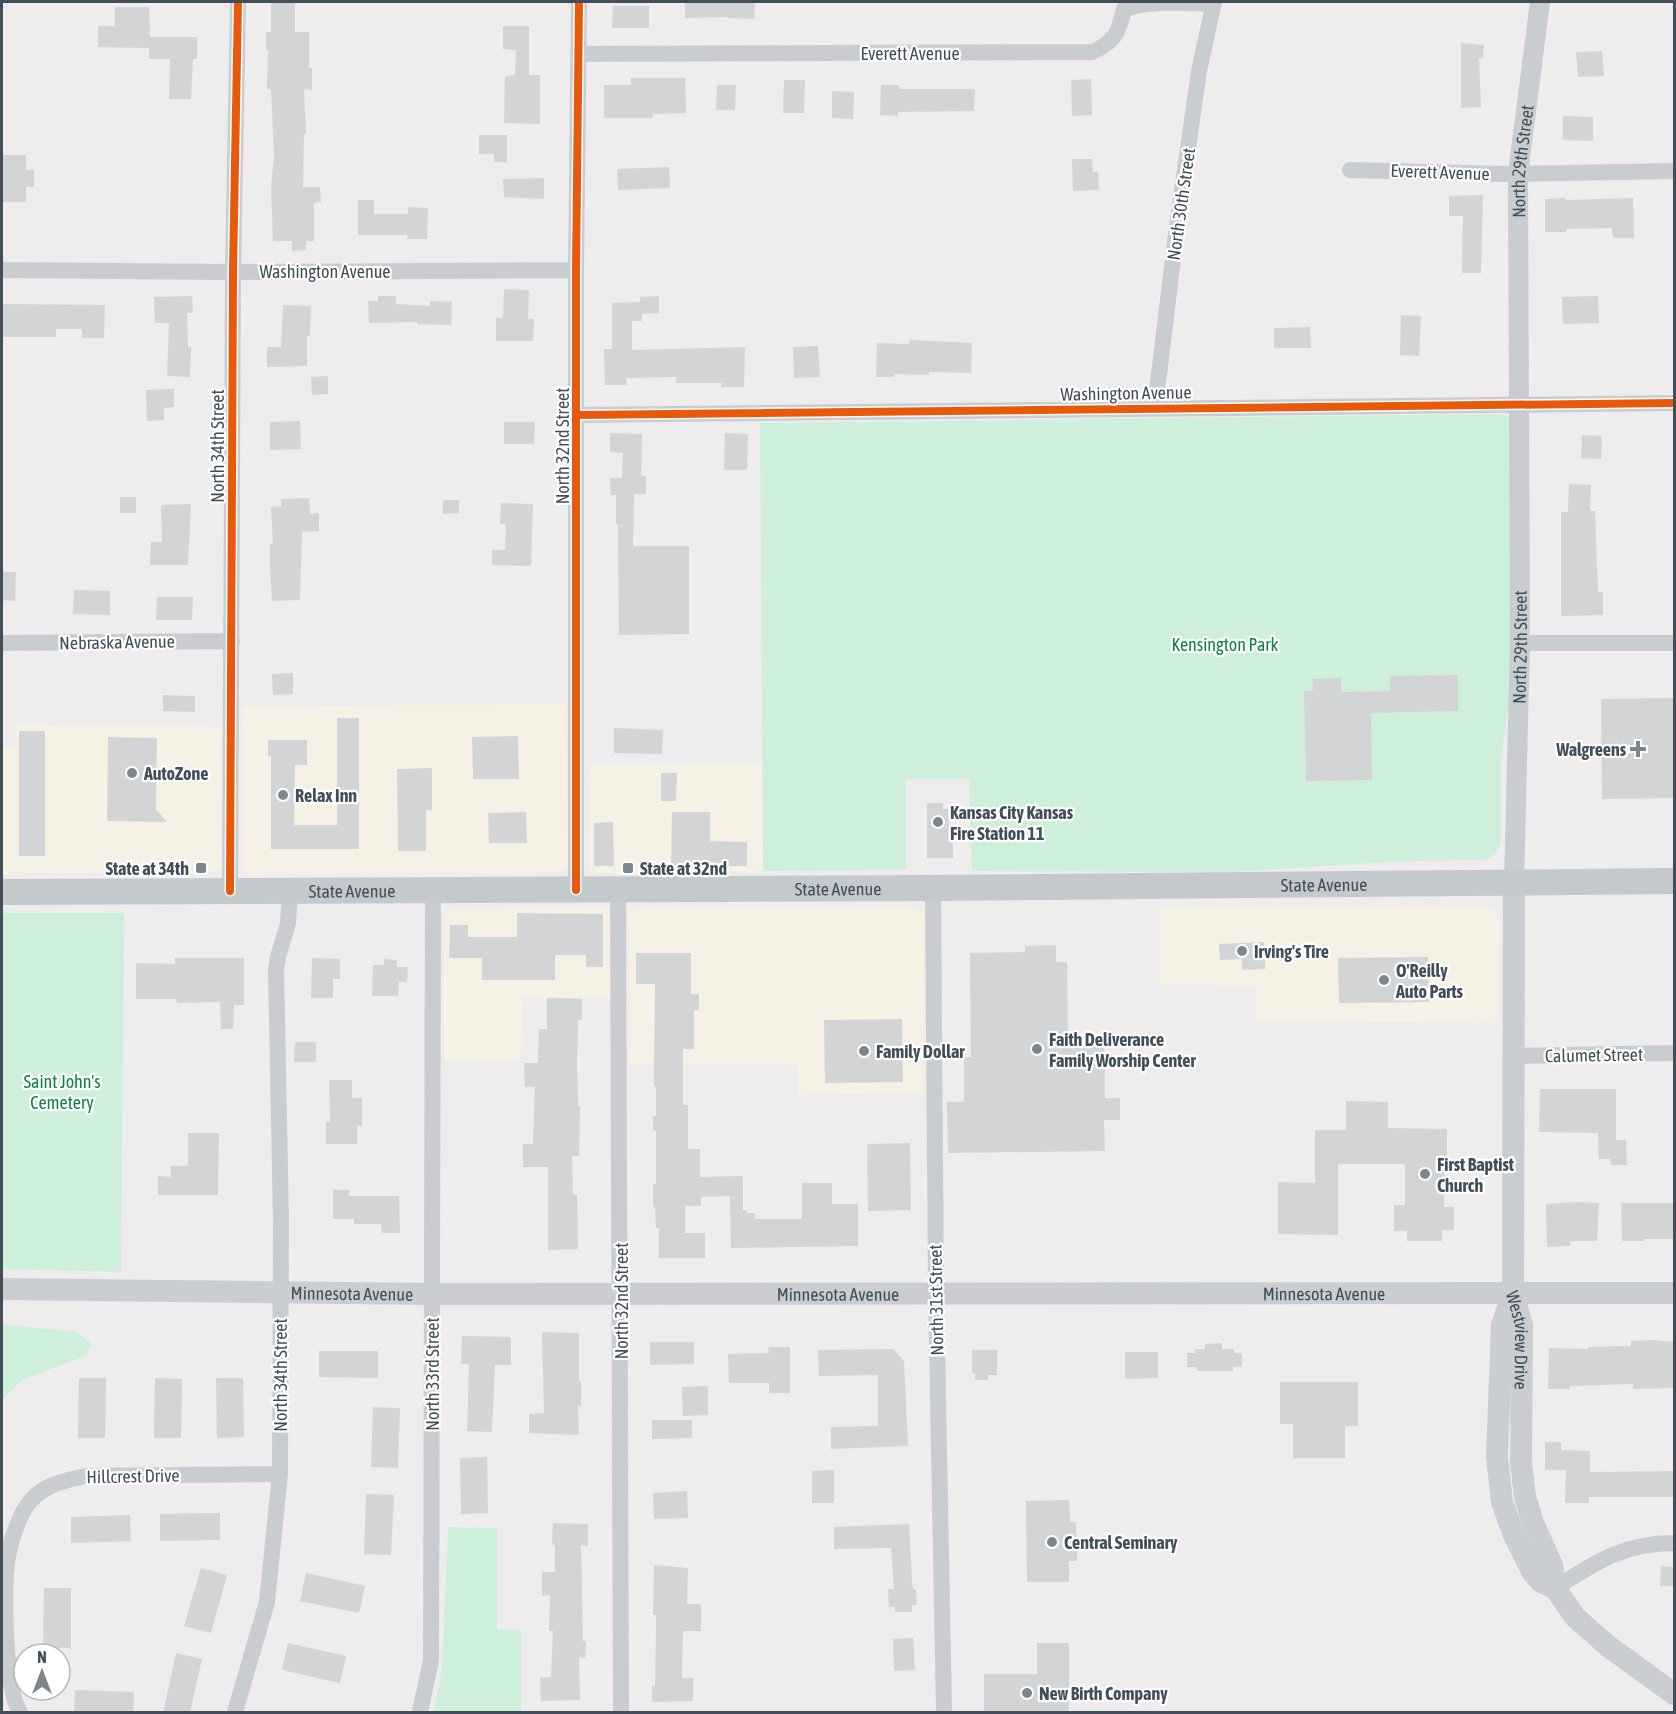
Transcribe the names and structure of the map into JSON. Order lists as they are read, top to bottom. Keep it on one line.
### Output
{"streets":{"main road":["North 29th Street","State Avenue","Minnesota Avenue","Westview Drive"],"street":["Everett Avenue","North 30th Street","Washington Avenue","North 34th Street","North 32nd Street","Nebraska Avenue","Calumet Street","North 31st Street","North 33rd Street","Hillcrest Drive"]},"crossings":[["Everett Avenue","North 29th Street"],["Everett Avenue","North 30th Street"],["Everett Avenue","North 32nd Street"],["North 29th Street","Washington Avenue"],["North 29th Street","State Avenue"],["North 29th Street","Calumet Street"],["North 29th Street","Minnesota Avenue"],["North 29th Street","Westview Drive"],["North 30th Street","Washington Avenue"],["Washington Avenue","North 34th Street"],["Washington Avenue","North 32nd Street"],["North 34th Street","Nebraska Avenue"],["North 34th Street","State Avenue"],["North 34th Street","Minnesota Avenue"],["North 34th Street","Hillcrest Drive"],["North 32nd Street","State Avenue"],["North 32nd Street","Minnesota Avenue"],["State Avenue","North 31st Street"],["State Avenue","North 33rd Street"],["Minnesota Avenue","North 31st Street"],["Minnesota Avenue","Westview Drive"],["Minnesota Avenue","North 33rd Street"]],"parks":["Kensington Park","Saint John's Cemetery"],"places":{"health":["Walgreens"],"other":["AutoZone","Relax Inn","Kansas City Kansas Fire Station 11","Irving's Tire","O'Reilly Auto Parts","Faith Deliverance Family Worship Center","Family Dollar","First Baptist Church","Central Seminary","New Birth Company"],"transit":["State at 34th","State at 32nd"]},"north":"top"}
